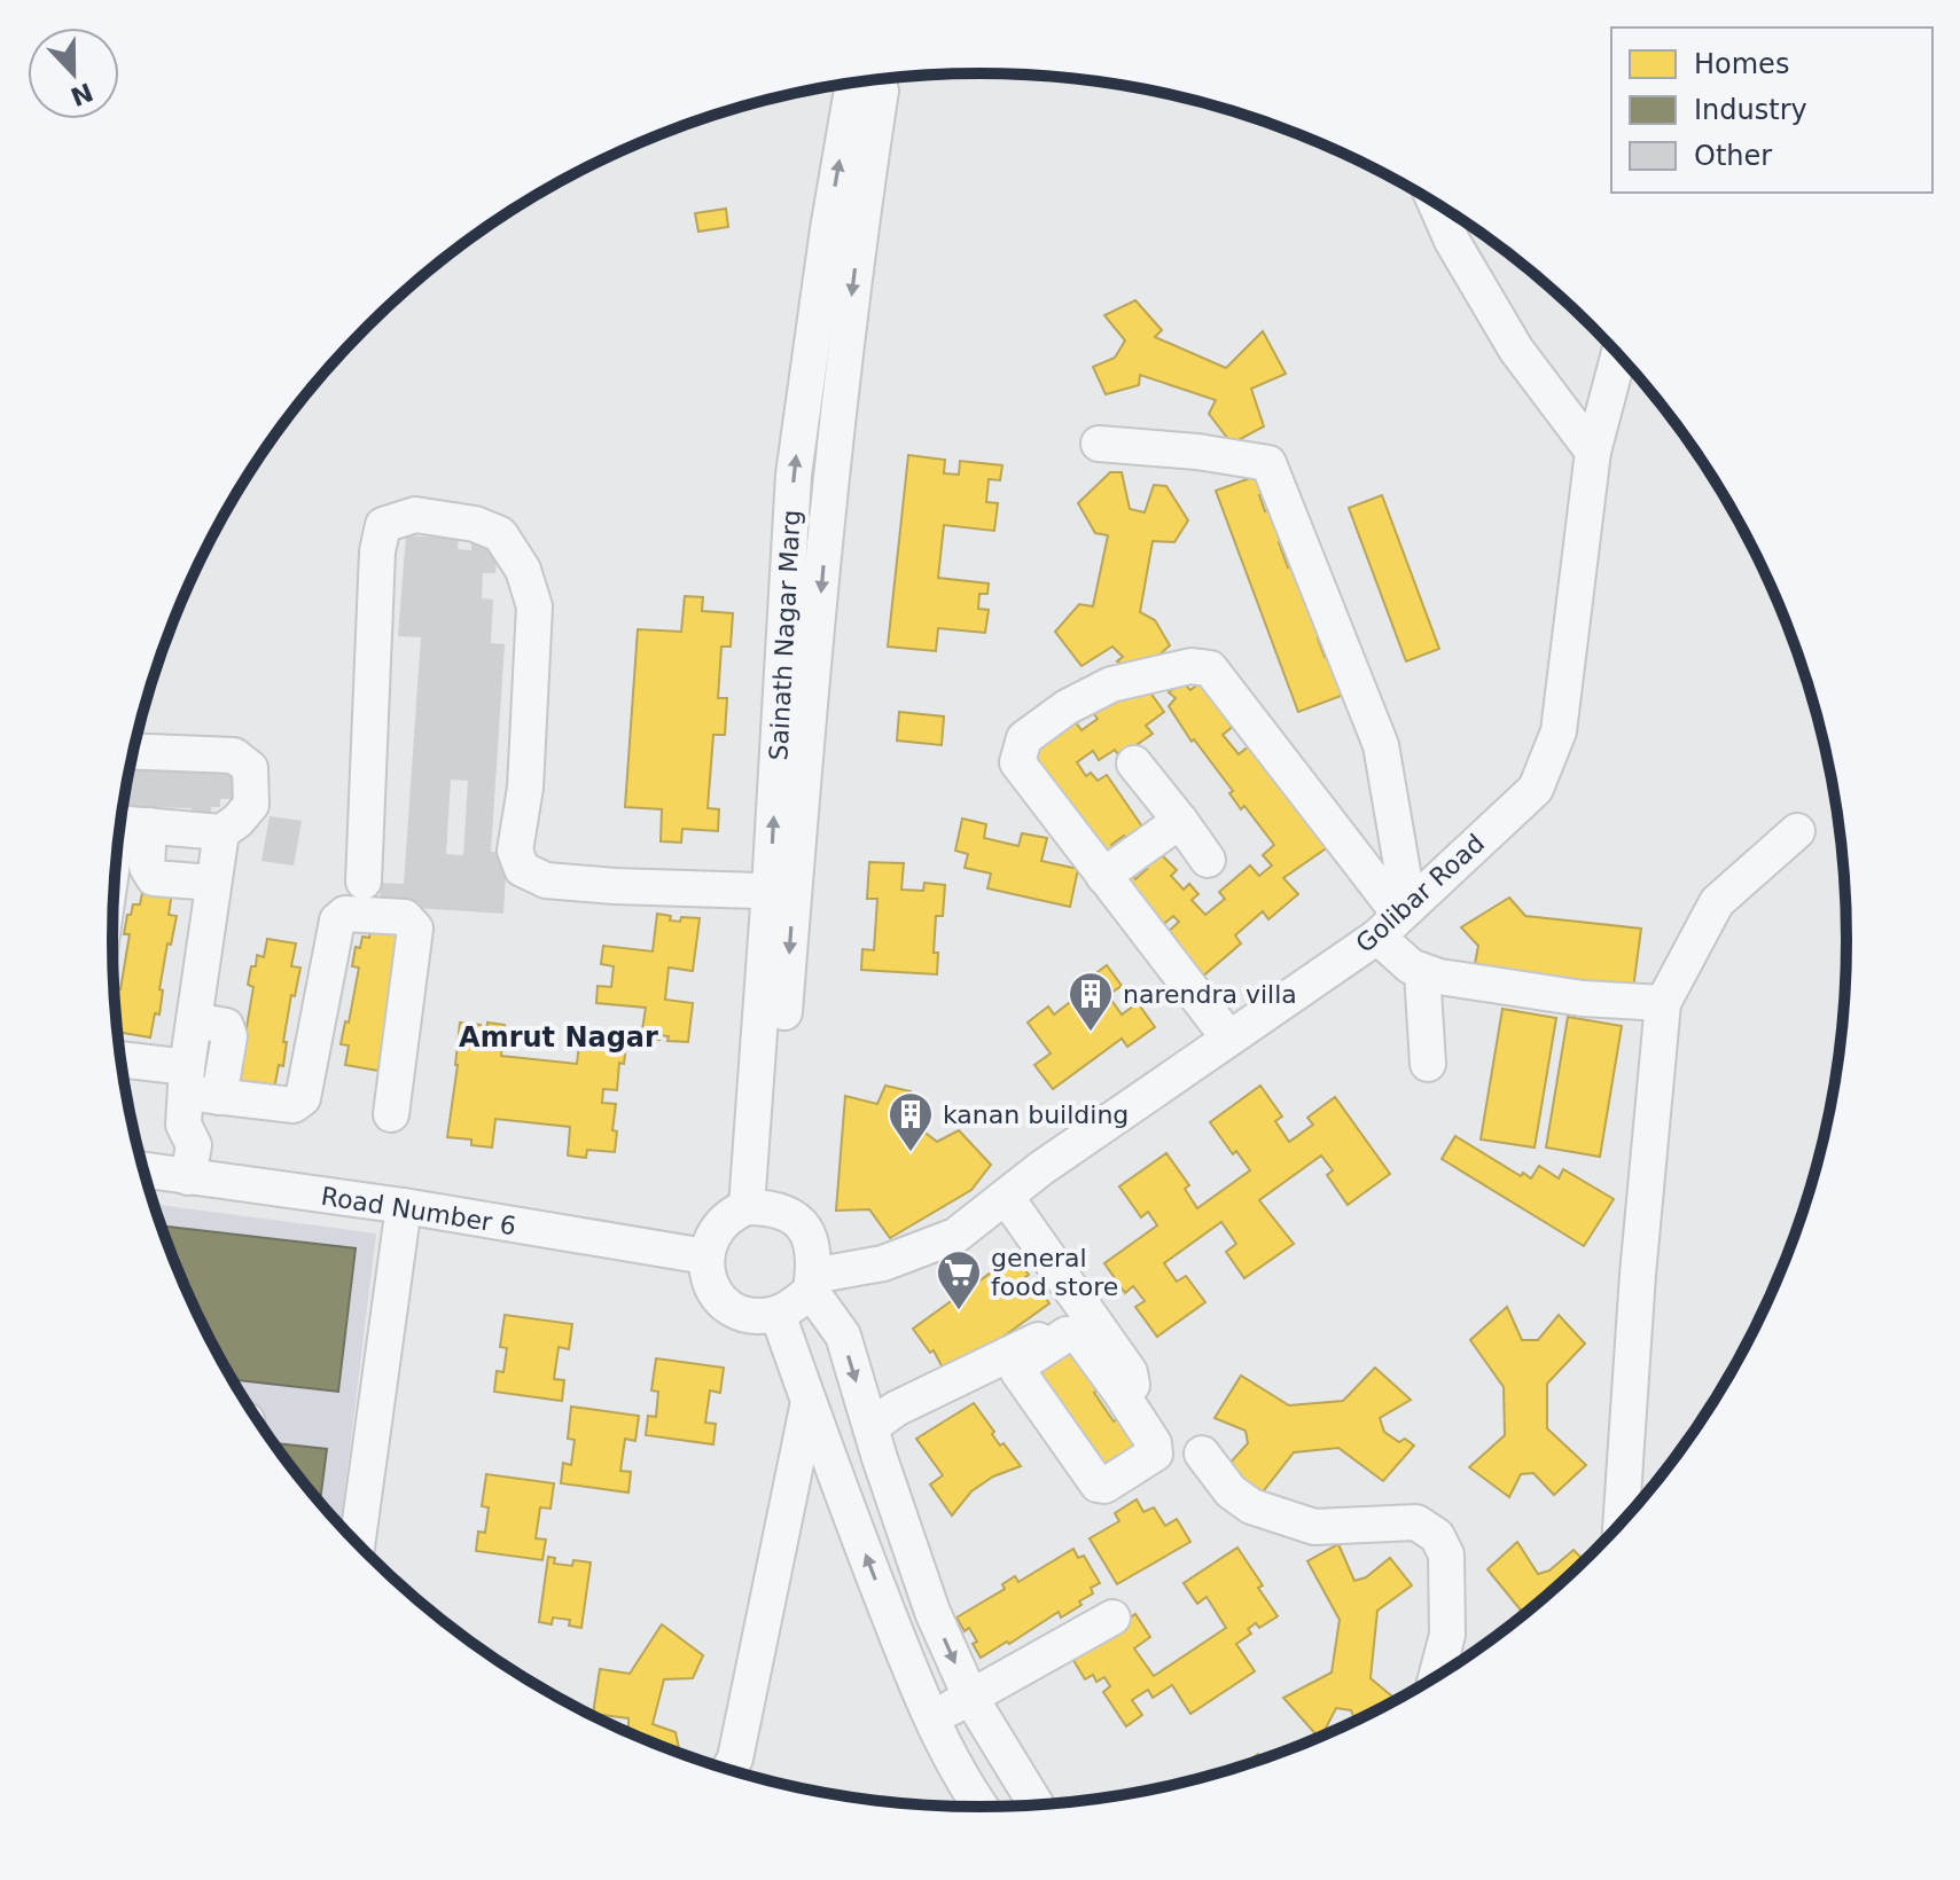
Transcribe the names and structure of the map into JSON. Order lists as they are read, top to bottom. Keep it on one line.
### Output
{"streets":{"street":["Sainath Nagar Marg","Golibar Road","Road Number 6"]},"crossings":[["Sainath Nagar Marg","Golibar Road"],["Sainath Nagar Marg","Road Number 6"],["Golibar Road","Road Number 6"]],"districts":["Amrut Nagar"],"places":{"building":["narendra villa","kanan building"],"supermarket":["general food store"]},"legend":["Homes","Industry","Other"],"north":"bottom"}
